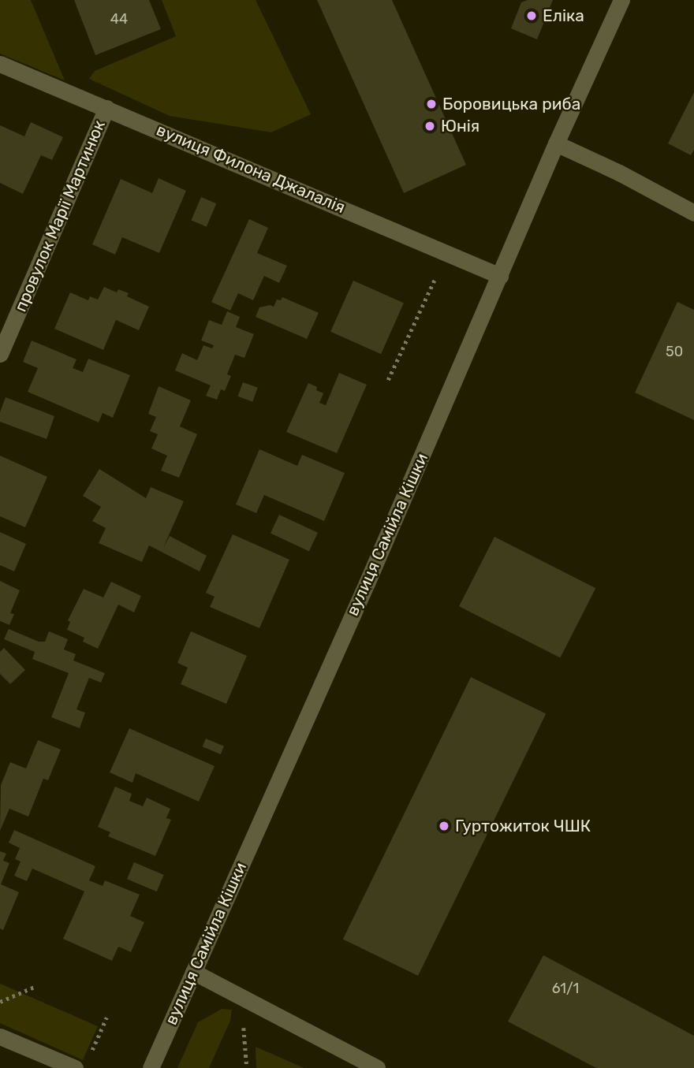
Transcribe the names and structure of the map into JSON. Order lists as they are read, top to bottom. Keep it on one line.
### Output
{"streets":{"street":["вулиця Филона Джалалія","провулок Марії Мартинюк","вулиця Самійла Кішки"]},"crossings":[["вулиця Филона Джалалія","провулок Марії Мартинюк"],["вулиця Филона Джалалія","вулиця Самійла Кішки"]],"places":["Еліка","Боровицька риба","Юнія","Гуртожиток ЧШК"],"house_numbers":["44","50","61/1"]}
